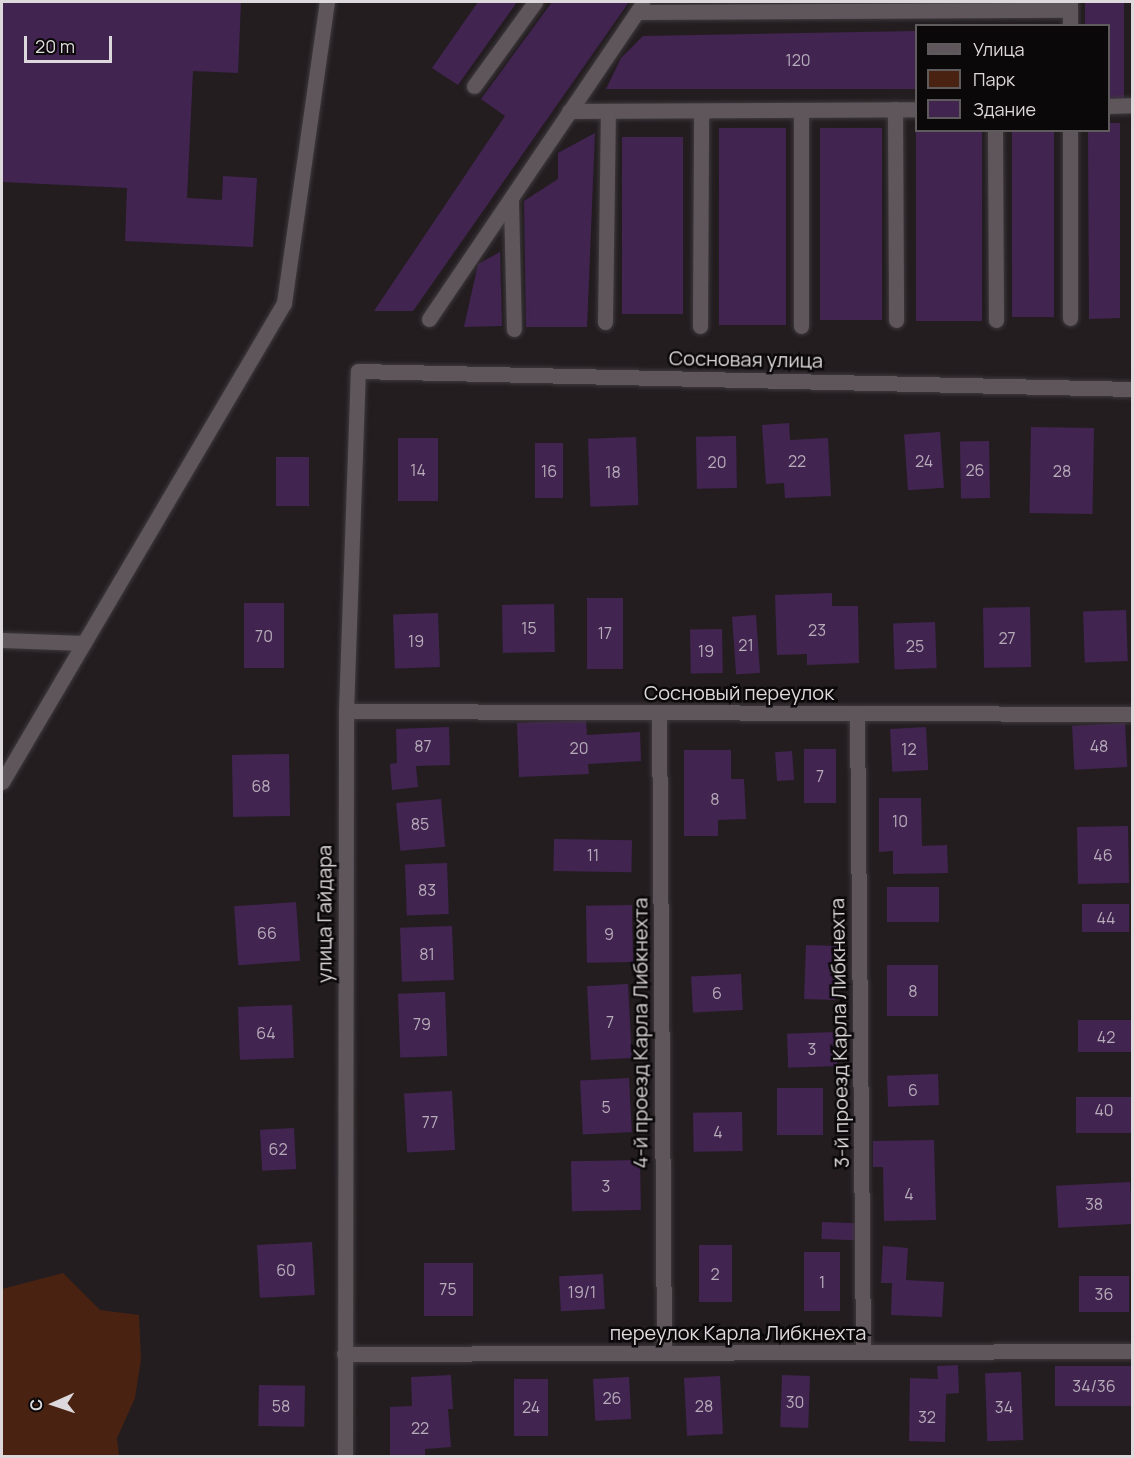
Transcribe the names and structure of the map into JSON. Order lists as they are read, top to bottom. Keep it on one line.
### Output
{"streets":{"street":["Сосновая улица","Сосновый переулок","улица Гайдара","4-й проезд Карла Либкнехта","3-й проезд Карла Либкнехта","переулок Карла Либкнехта"]},"crossings":[["Сосновая улица","улица Гайдара"],["Сосновый переулок","улица Гайдара"],["Сосновый переулок","4-й проезд Карла Либкнехта"],["Сосновый переулок","3-й проезд Карла Либкнехта"],["улица Гайдара","переулок Карла Либкнехта"],["4-й проезд Карла Либкнехта","переулок Карла Либкнехта"],["3-й проезд Карла Либкнехта","переулок Карла Либкнехта"]],"house_numbers":["120","22","24","20","14","26","16","28","18","15","23","17","70","27","19","21","25","19","87","48","20","12","7","68","8","10","85","11","46","83","44","66","9","81","8","6","7","79","64","42","3","6","5","40","77","4","62","3","4","38","60","2","1","75","19/1","36","34/36","26","30","58","28","24","34","32","22"],"legend":["Улица","Парк","Здание"],"scale_bar":"20 m","north":"left"}
